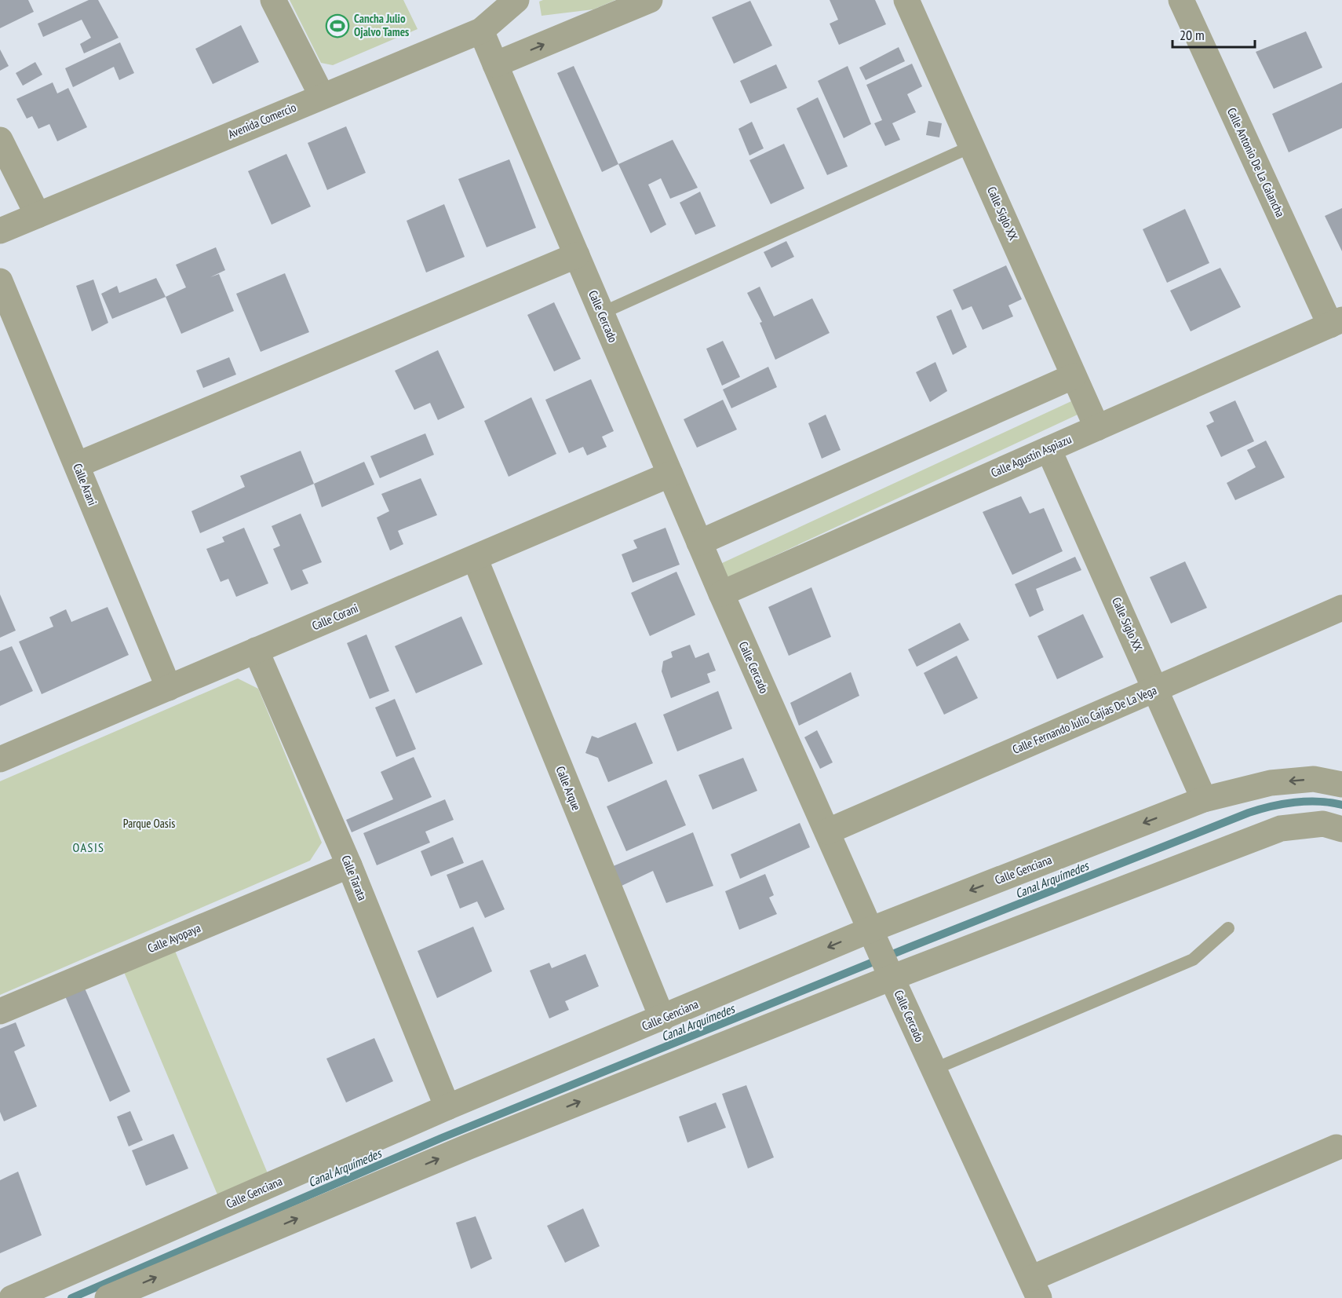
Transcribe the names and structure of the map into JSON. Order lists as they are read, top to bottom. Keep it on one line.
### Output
{"streets":{"street":["Avenida Comercio","Calle Antonio De La Calancha","Calle Siglo XX","Calle Cercado","Calle Agustín Aspiazu","Calle Arani","Calle Corani","Calle Fernando Julio Cajías De La Vega","Calle Arque","Calle Genciana","Calle Tarata","Calle Ayopaya"]},"crossings":[["Avenida Comercio","Calle Cercado"],["Calle Antonio De La Calancha","Calle Agustín Aspiazu"],["Calle Siglo XX","Calle Agustín Aspiazu"],["Calle Siglo XX","Calle Fernando Julio Cajías De La Vega"],["Calle Siglo XX","Calle Genciana"],["Calle Cercado","Calle Agustín Aspiazu"],["Calle Cercado","Calle Corani"],["Calle Cercado","Calle Fernando Julio Cajías De La Vega"],["Calle Cercado","Calle Genciana"],["Calle Arani","Calle Corani"],["Calle Corani","Calle Arque"],["Calle Corani","Calle Tarata"],["Calle Arque","Calle Genciana"],["Calle Genciana","Calle Tarata"],["Calle Tarata","Calle Ayopaya"]],"districts":["OASIS"],"water":["Canal Arquímedes"],"parks":["Parque Oasis"],"places":{"sports":["Cancha Julio Ojalvo Tames"]},"scale_bar":"20 m"}
